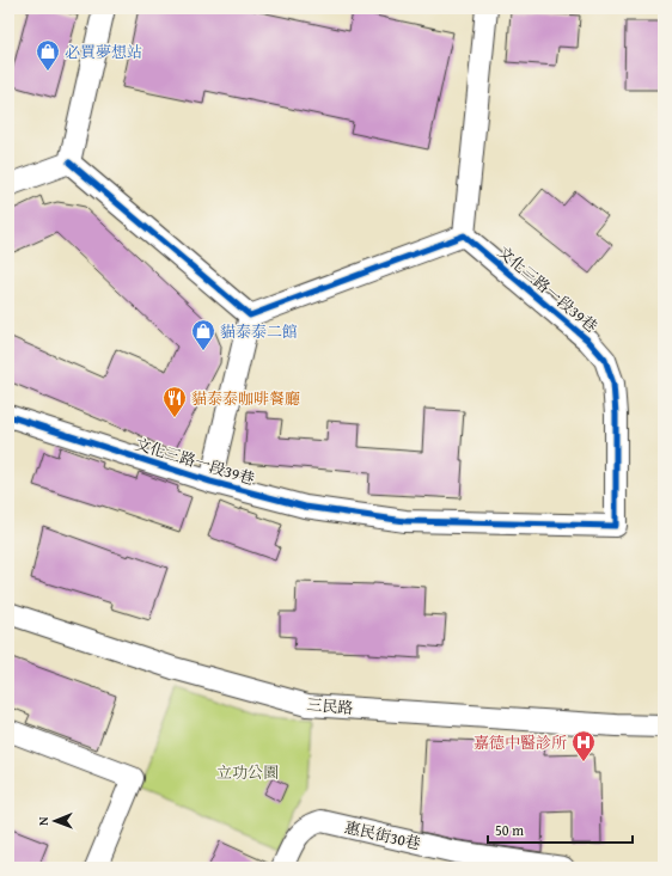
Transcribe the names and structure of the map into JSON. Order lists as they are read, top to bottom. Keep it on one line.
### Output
{"streets":{"street":["文化三路一段39巷","三民路","惠民街30巷"]},"parks":["立功公園"],"places":{"shop":["必買夢想站","貓泰泰二館"],"restaurant":["貓泰泰咖啡餐廳"],"hospital":["嘉德中醫診所"]},"scale_bar":"50 m","north":"left"}
